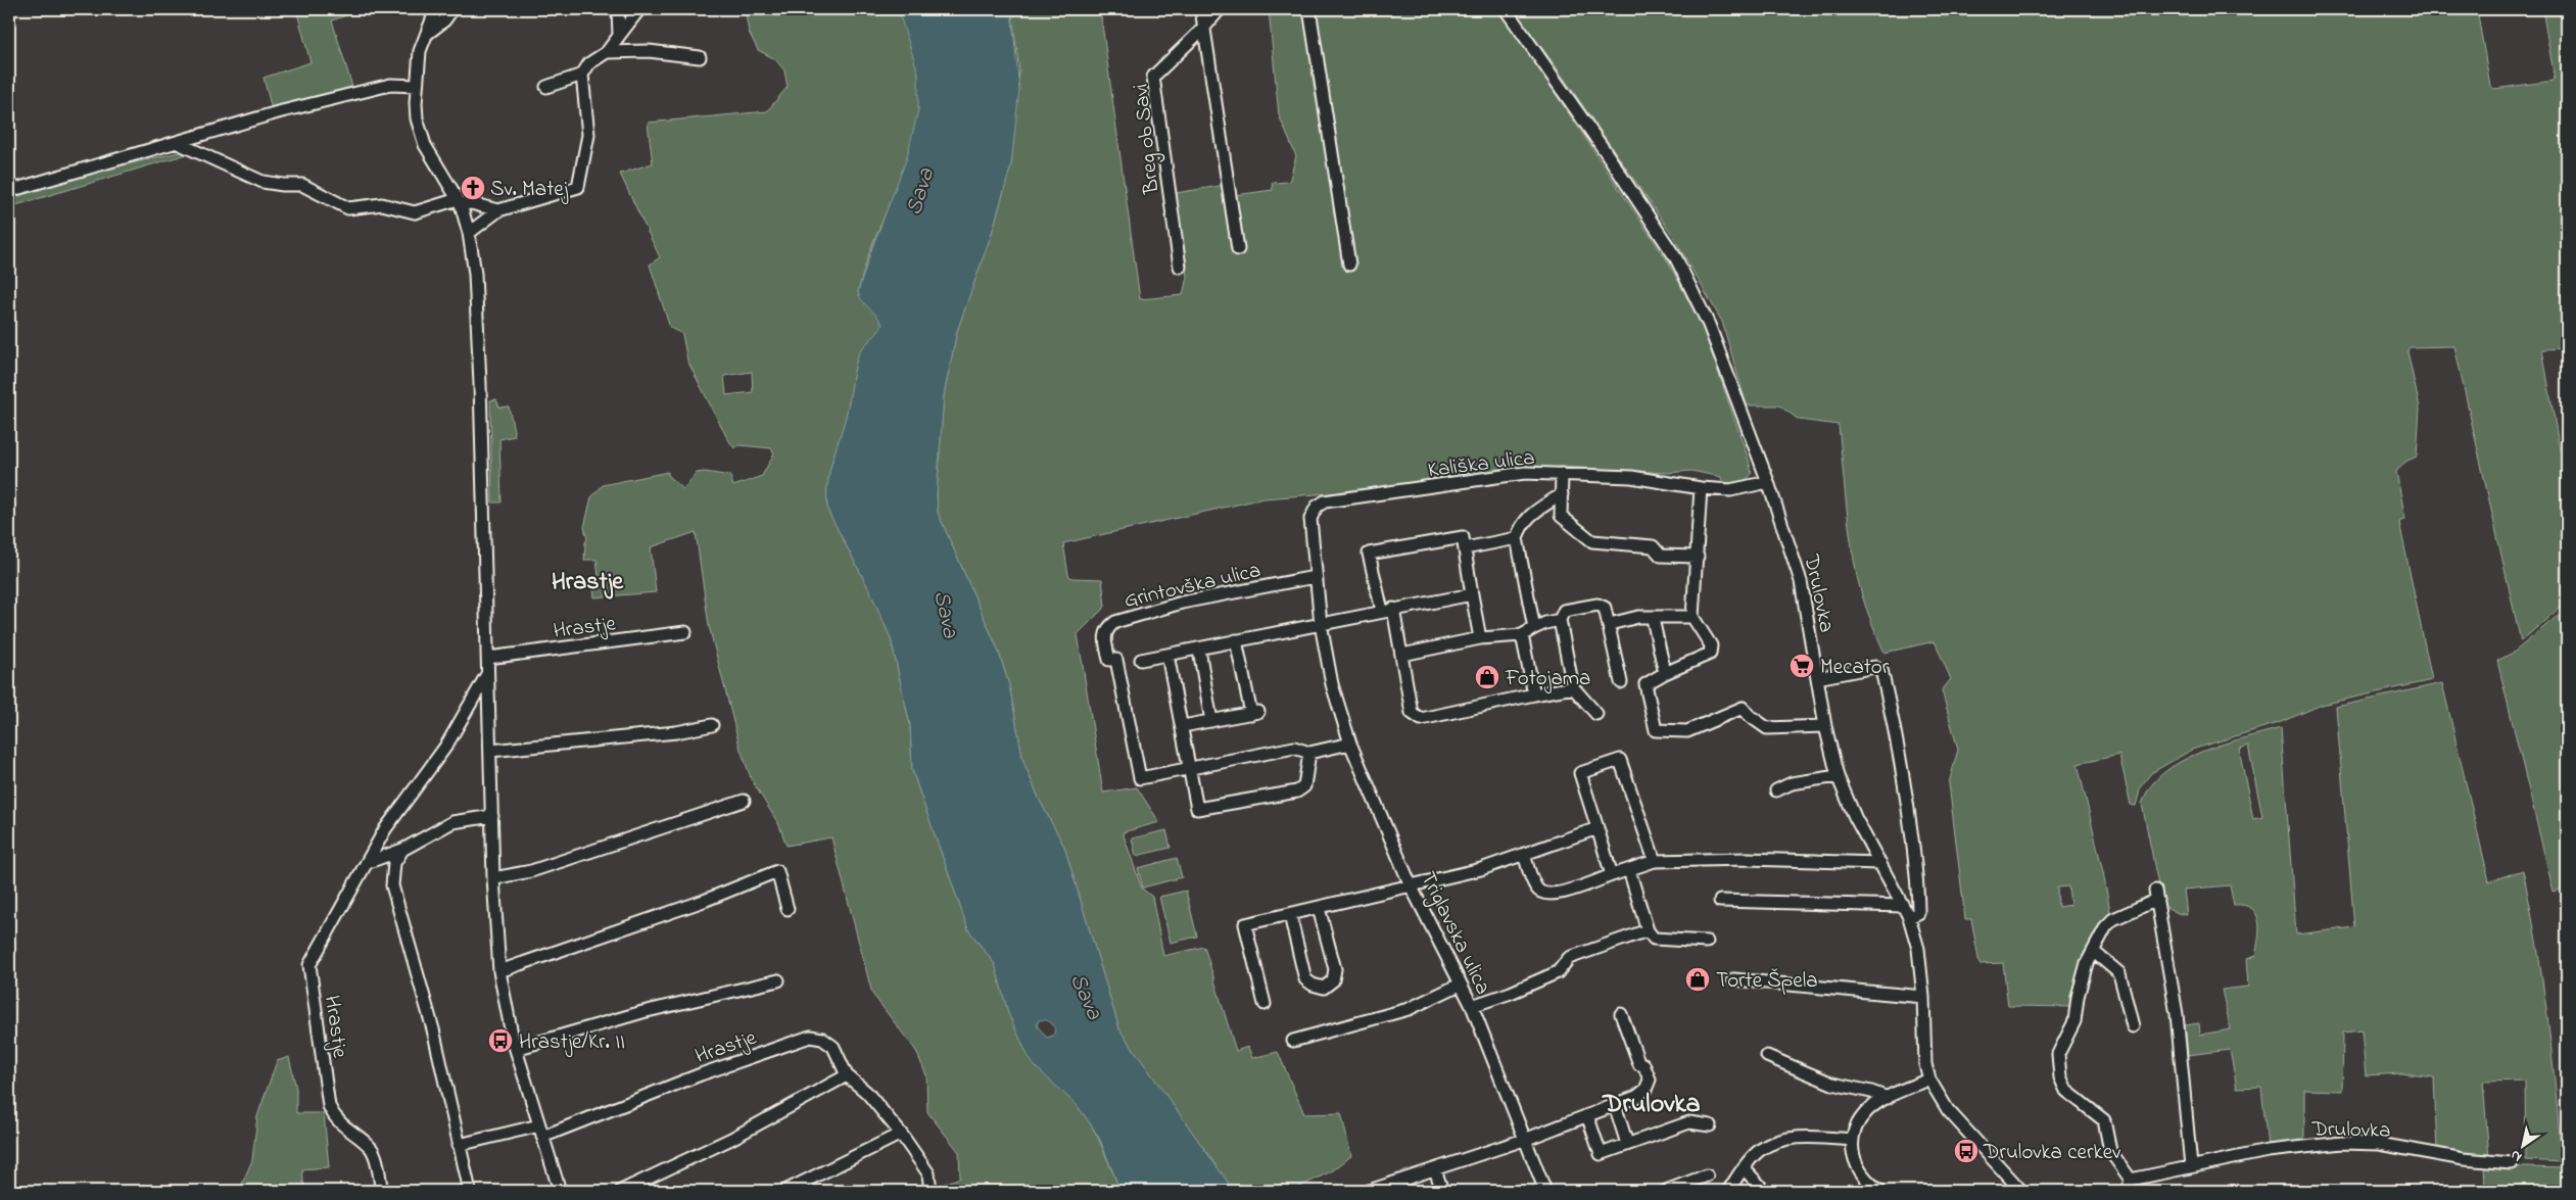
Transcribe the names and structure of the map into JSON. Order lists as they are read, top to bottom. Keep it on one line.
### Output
{"streets":{"street":["Breg ob Savi","Kališka ulica","Grintovška ulica","Drulovka","Hrastje","Triglavska ulica"]},"crossings":[["Kališka ulica","Grintovška ulica"],["Kališka ulica","Drulovka"],["Kališka ulica","Triglavska ulica"],["Grintovška ulica","Triglavska ulica"]],"districts":["Hrastje","Drulovka"],"water":["Sava"],"places":{"church":["Sv. Matej"],"supermarket":["Mecator"],"shop":["Fotojama","Torte Špela"],"bus stop":["Hrastje/Kr. II","Drulovka cerkev"]},"north":"bottom left"}
